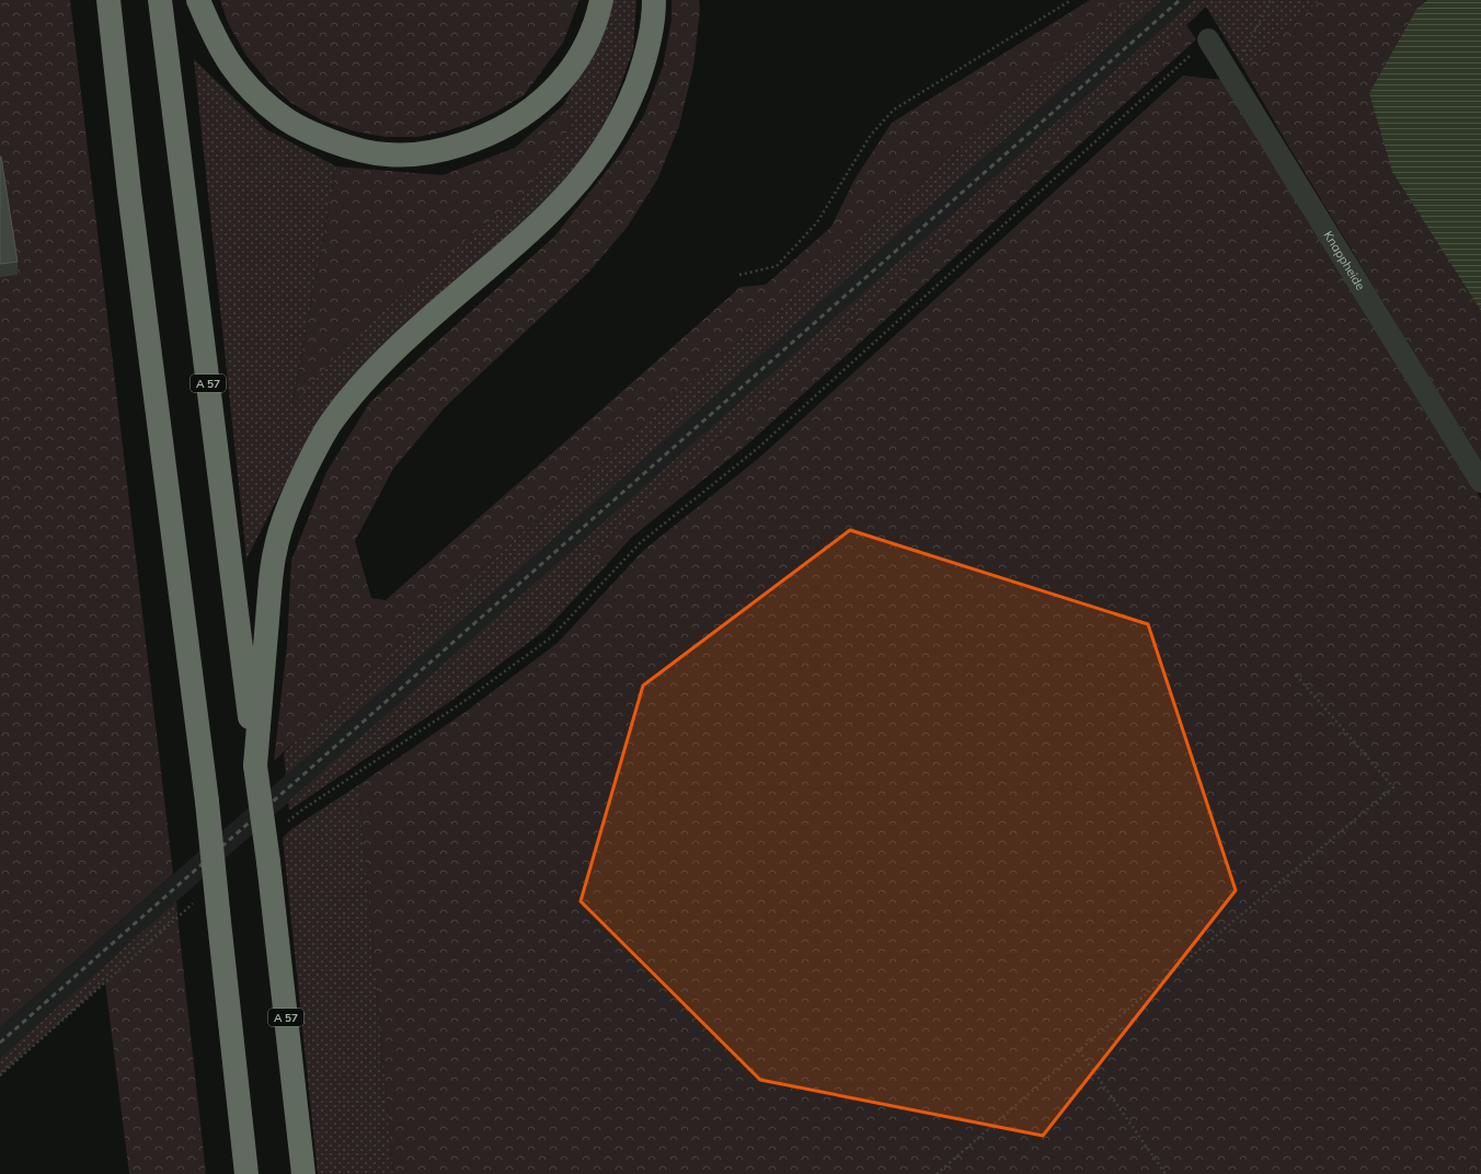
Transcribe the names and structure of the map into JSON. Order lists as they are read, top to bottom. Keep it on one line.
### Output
{"streets":{"highway":["A 57"],"street":["Knappheide"]}}
